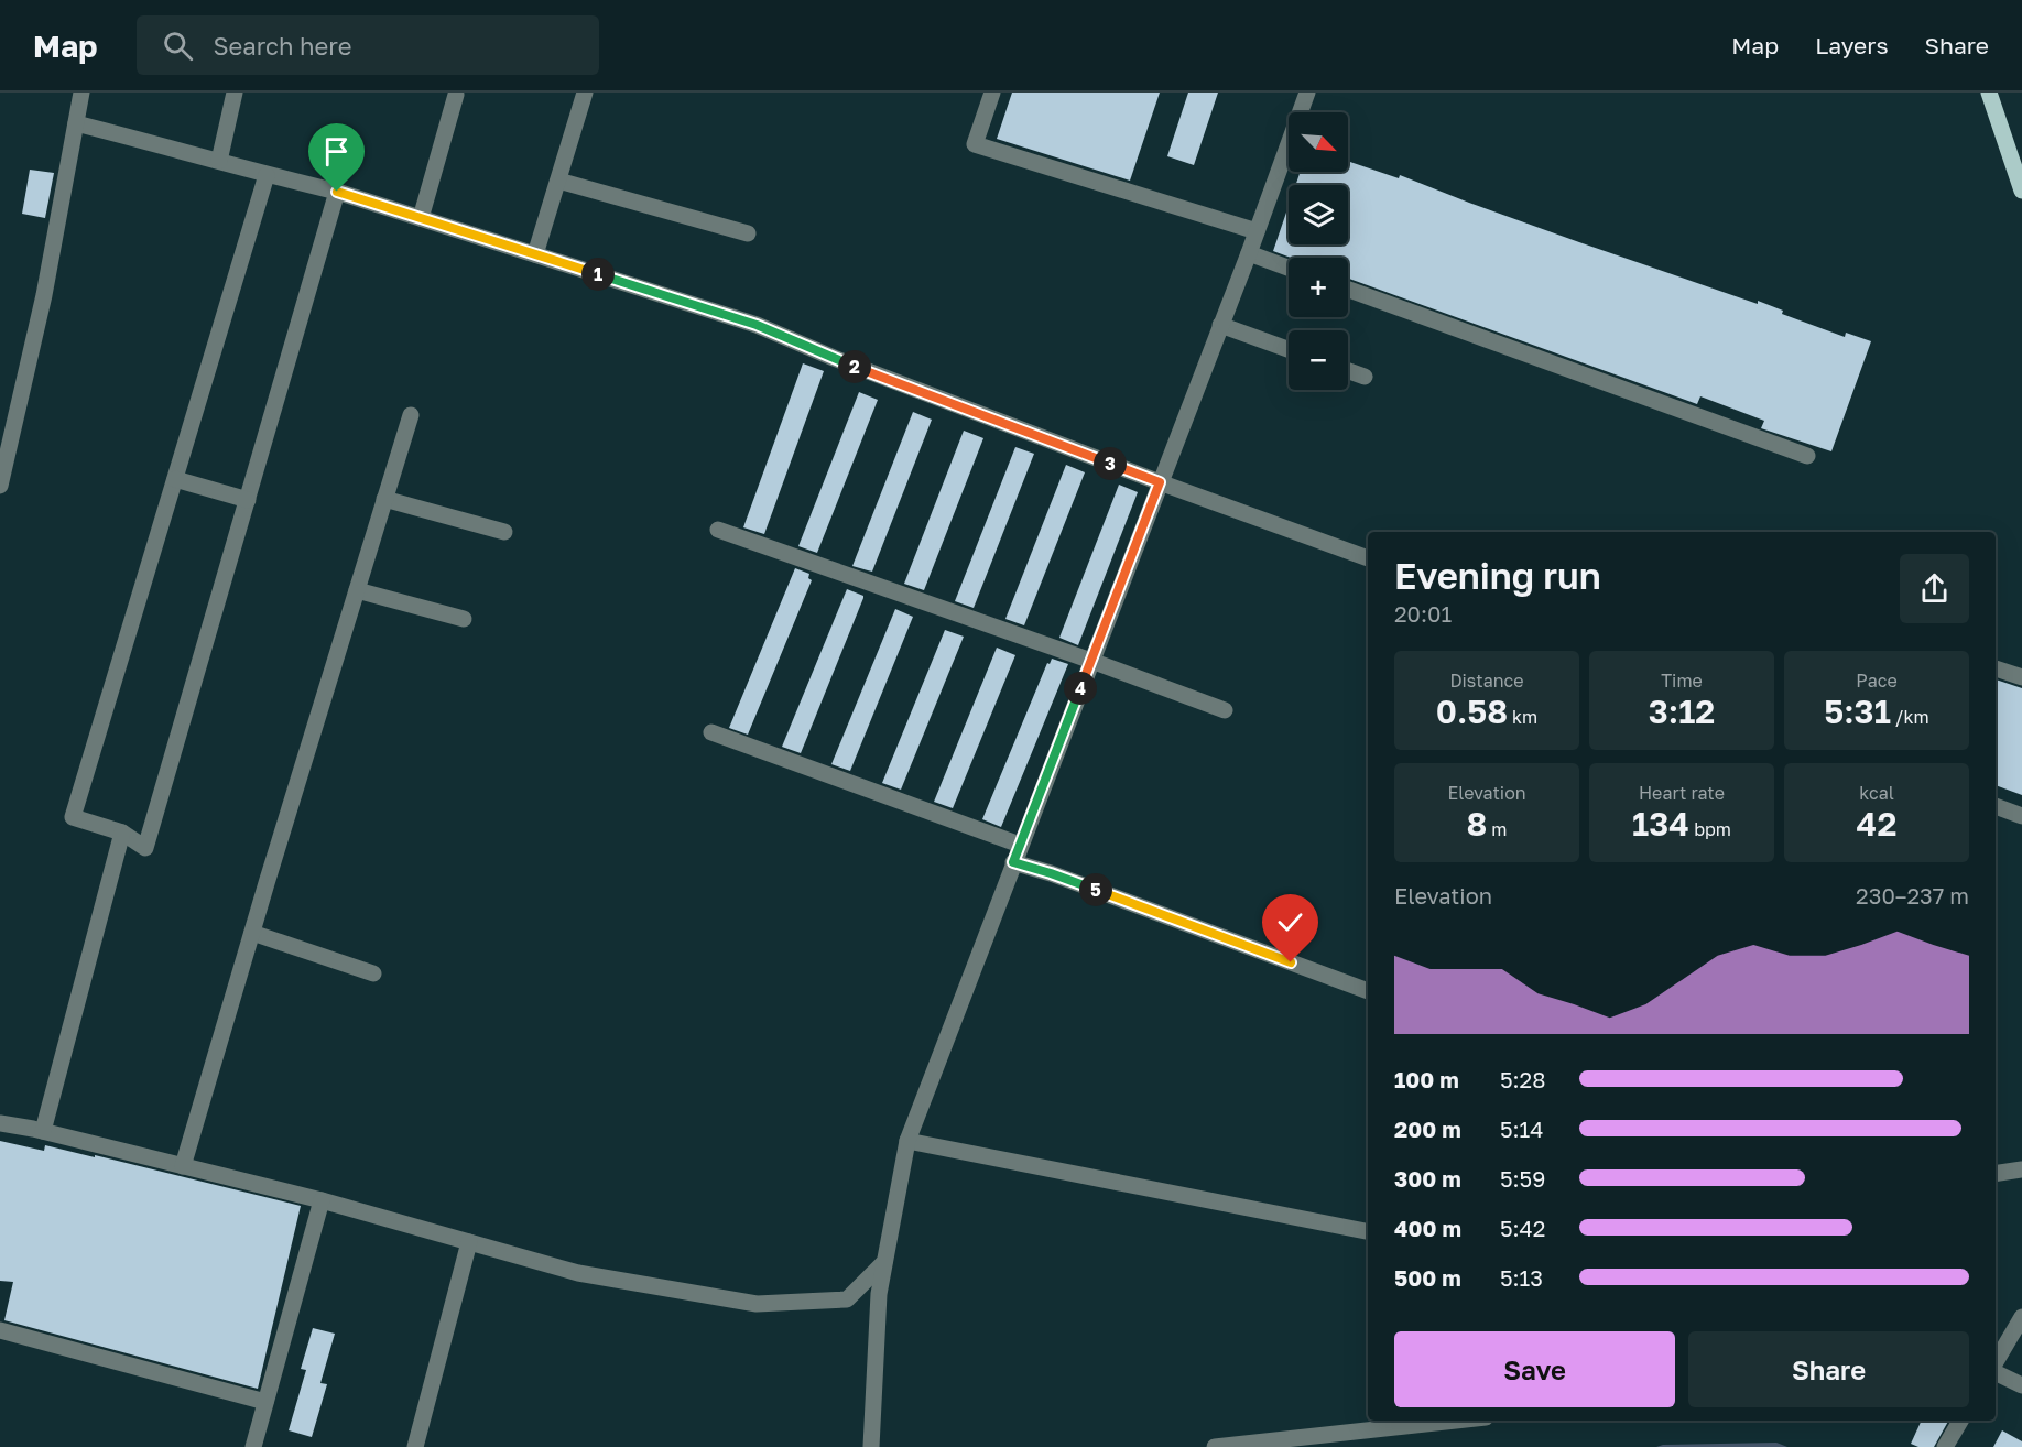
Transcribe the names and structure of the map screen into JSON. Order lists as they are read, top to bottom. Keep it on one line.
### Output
{"north":"bottom right","page":{"header":"Map","search":"Search here","nav":["Map","Layers","Share"],"map_buttons":["+","−"],"pins":["1","2","3","4","5"],"heading":["Evening run","20:01"],"stats":[["Distance","0.58 km"],["Time","3:12"],["Pace","5:31 /km"],["Elevation","8 m"],["Heart rate","134 bpm"],["kcal","42"]],"chart":["Elevation","230–237 m"],"list":[{"name":"100 m","note":"5:28"},{"name":"200 m","note":"5:14"},{"name":"300 m","note":"5:59"},{"name":"400 m","note":"5:42"},{"name":"500 m","note":"5:13"}],"buttons":["Save","Share"]}}
